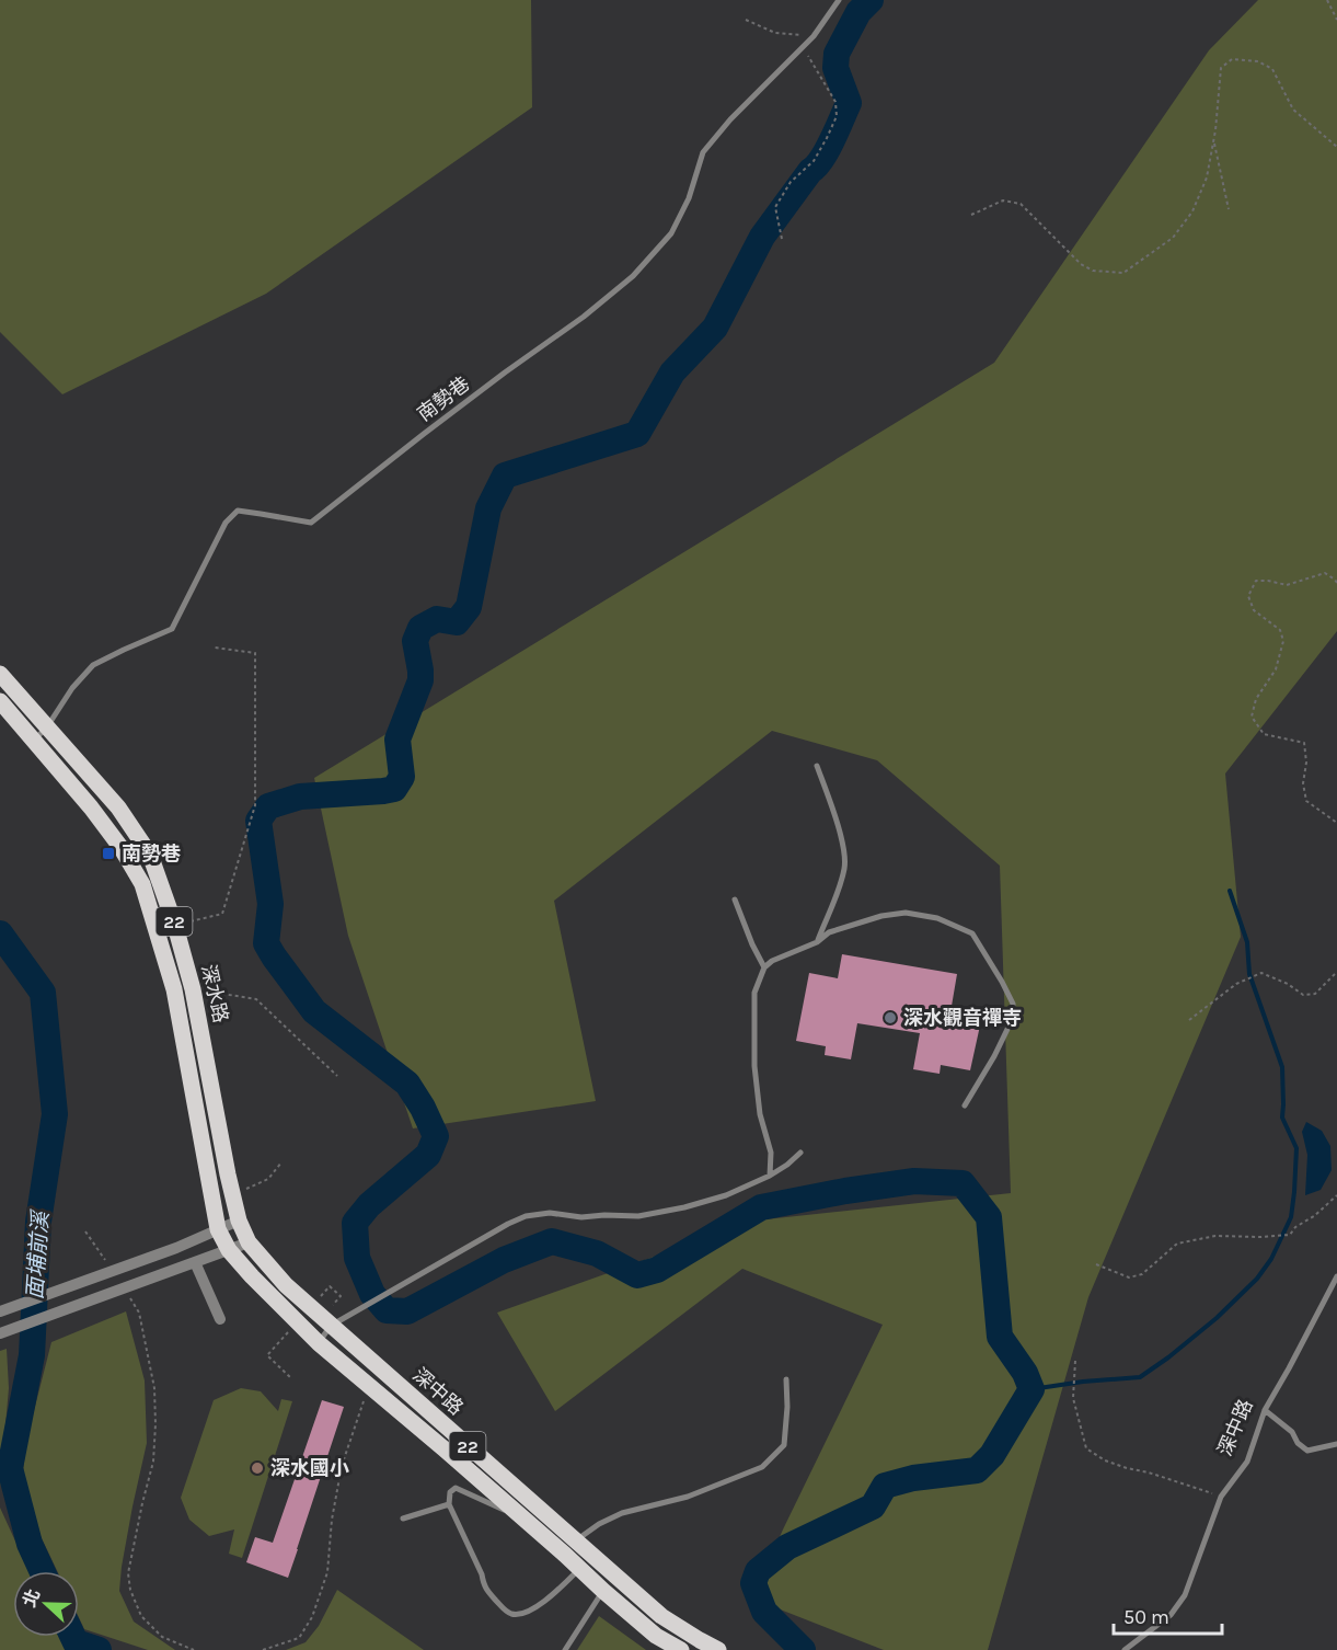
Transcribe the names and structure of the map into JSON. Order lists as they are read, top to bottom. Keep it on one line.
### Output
{"streets":{"main road":["22","深水路","深中路"],"lane":["南勢巷"]},"crossings":[["南勢巷","深水路"],["深水路","深中路"]],"water":["面埔前溪"],"places":{"transit":["南勢巷"],"other":["深水觀音禪寺","深水國小"]},"scale_bar":"50 m","north":"left"}
